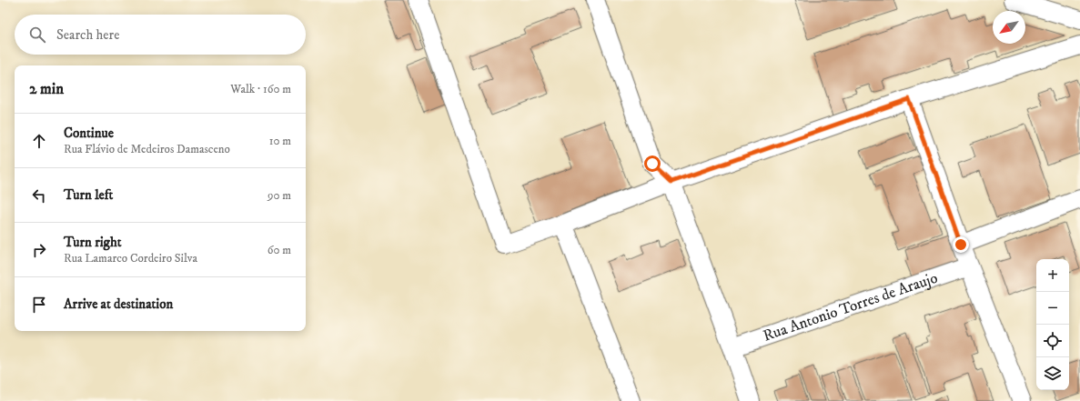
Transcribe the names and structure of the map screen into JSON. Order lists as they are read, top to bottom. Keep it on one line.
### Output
{"streets":{"street":["Rua Antonio Torres de Araujo"]},"north":"bottom left","page":{"search":"Search here","heading":["2 min","Walk · 160 m"],"list":[["Continue","Rua Flávio de Medeiros Damasceno","10 m"],["Turn left","90 m"],["Turn right","Rua Lamarco Cordeiro Silva","60 m"],"Arrive at destination"],"map_buttons":["+","−"]}}
